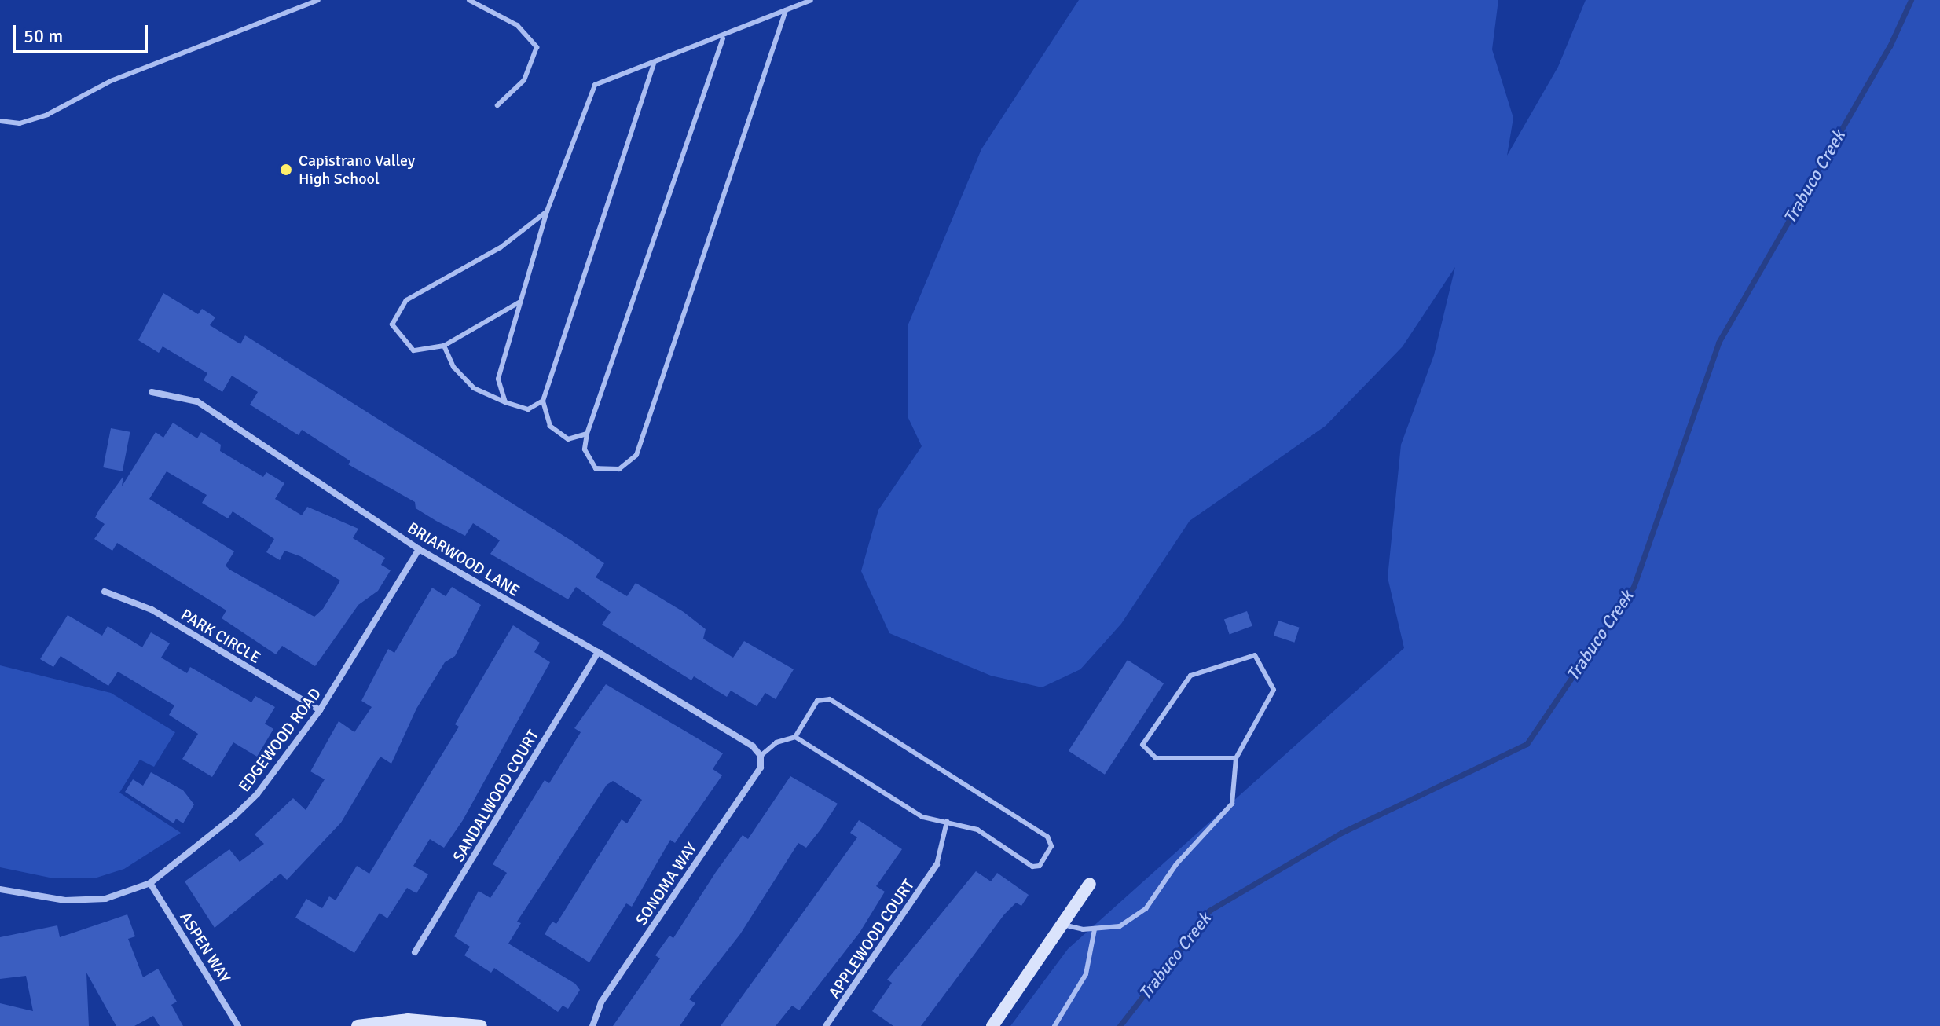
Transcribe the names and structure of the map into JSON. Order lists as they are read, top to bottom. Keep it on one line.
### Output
{"streets":{"street":["BRIARWOOD LANE","PARK CIRCLE","EDGEWOOD ROAD","SANDALWOOD COURT","SONOMA WAY","APPLEWOOD COURT","ASPEN WAY"]},"crossings":[["BRIARWOOD LANE","EDGEWOOD ROAD"],["BRIARWOOD LANE","SANDALWOOD COURT"],["BRIARWOOD LANE","SONOMA WAY"],["PARK CIRCLE","EDGEWOOD ROAD"],["EDGEWOOD ROAD","ASPEN WAY"]],"water":["Trabuco Creek"],"places":["Capistrano Valley High School"],"scale_bar":"50 m"}
